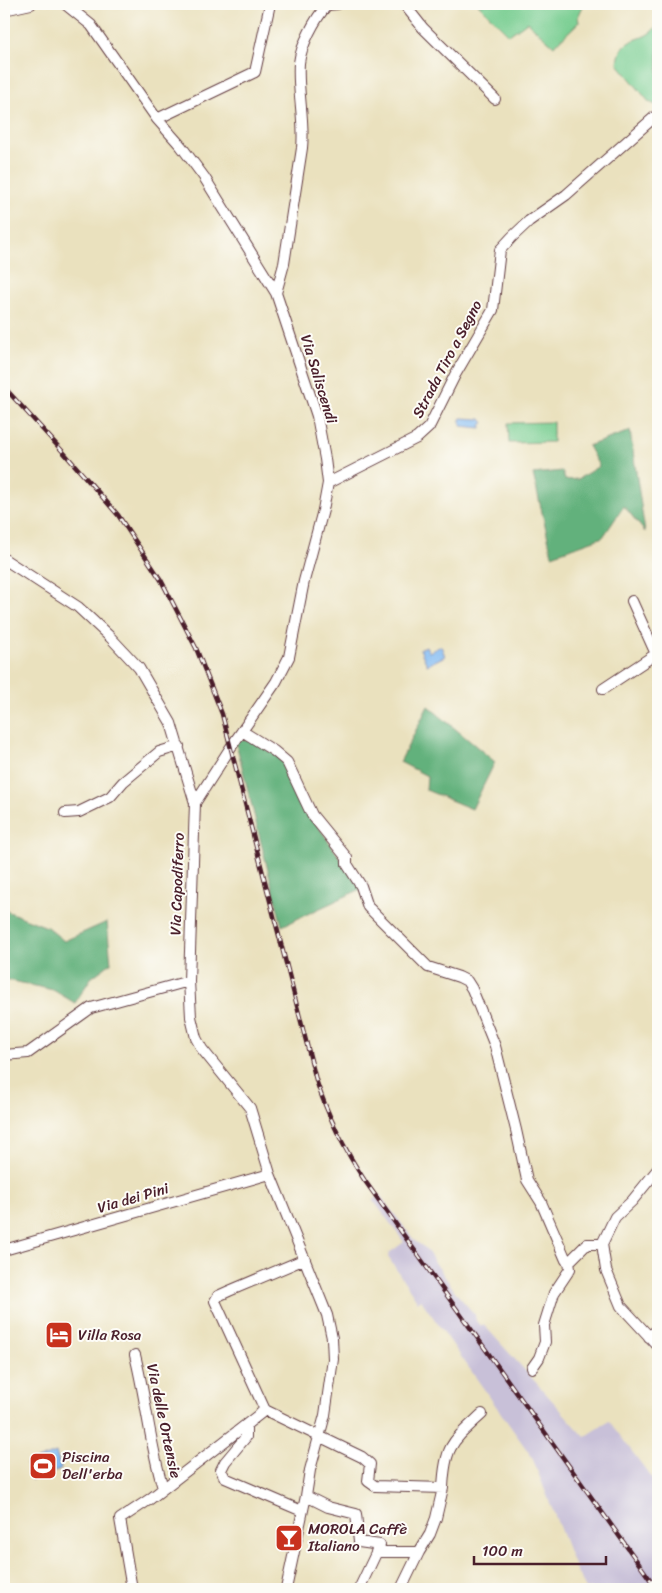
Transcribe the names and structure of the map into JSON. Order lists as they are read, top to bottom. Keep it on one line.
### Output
{"streets":{"street":["Strada Tiro a Segno","Via Saliscendi","Via Capodiferro","Via dei Pini","Via delle Ortensie"]},"crossings":[["Strada Tiro a Segno","Via Saliscendi"],["Via Saliscendi","Via Capodiferro"],["Via Capodiferro","Via dei Pini"]],"places":{"hotel":["Villa Rosa"],"sports":["Piscina Dell'erba"],"bar":["MOROLA Caffè Italiano"]},"scale_bar":"100 m"}
